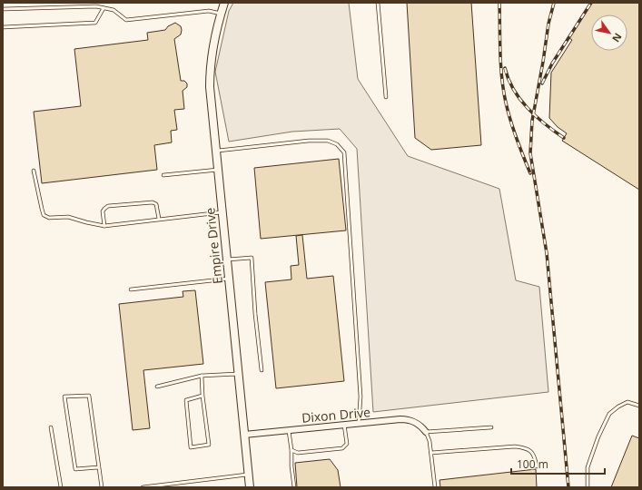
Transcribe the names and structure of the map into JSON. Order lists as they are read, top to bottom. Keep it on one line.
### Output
{"streets":{"street":["Empire Drive","Dixon Drive"]},"crossings":[["Empire Drive","Dixon Drive"]],"scale_bar":"100 m","north":"bottom right"}
